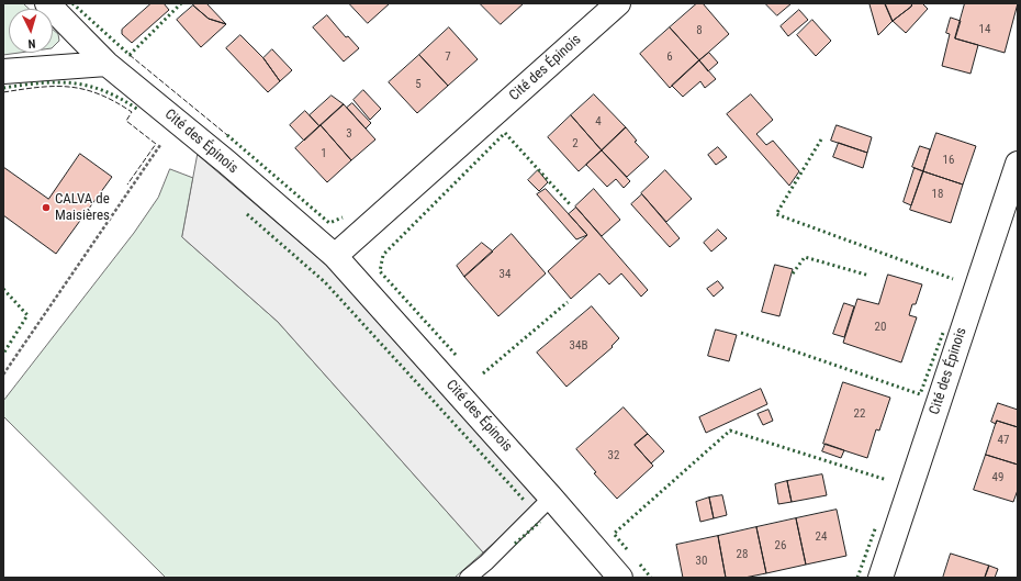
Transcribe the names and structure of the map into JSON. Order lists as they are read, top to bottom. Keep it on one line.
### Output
{"streets":{"street":["Cité des Épinois"]},"places":["CALVA de Maisières"],"house_numbers":["14","8","7","6","5","4","3","2","1","16","18","34","20","34B","22","47","32","49","24","26","28","30"],"north":"bottom"}
